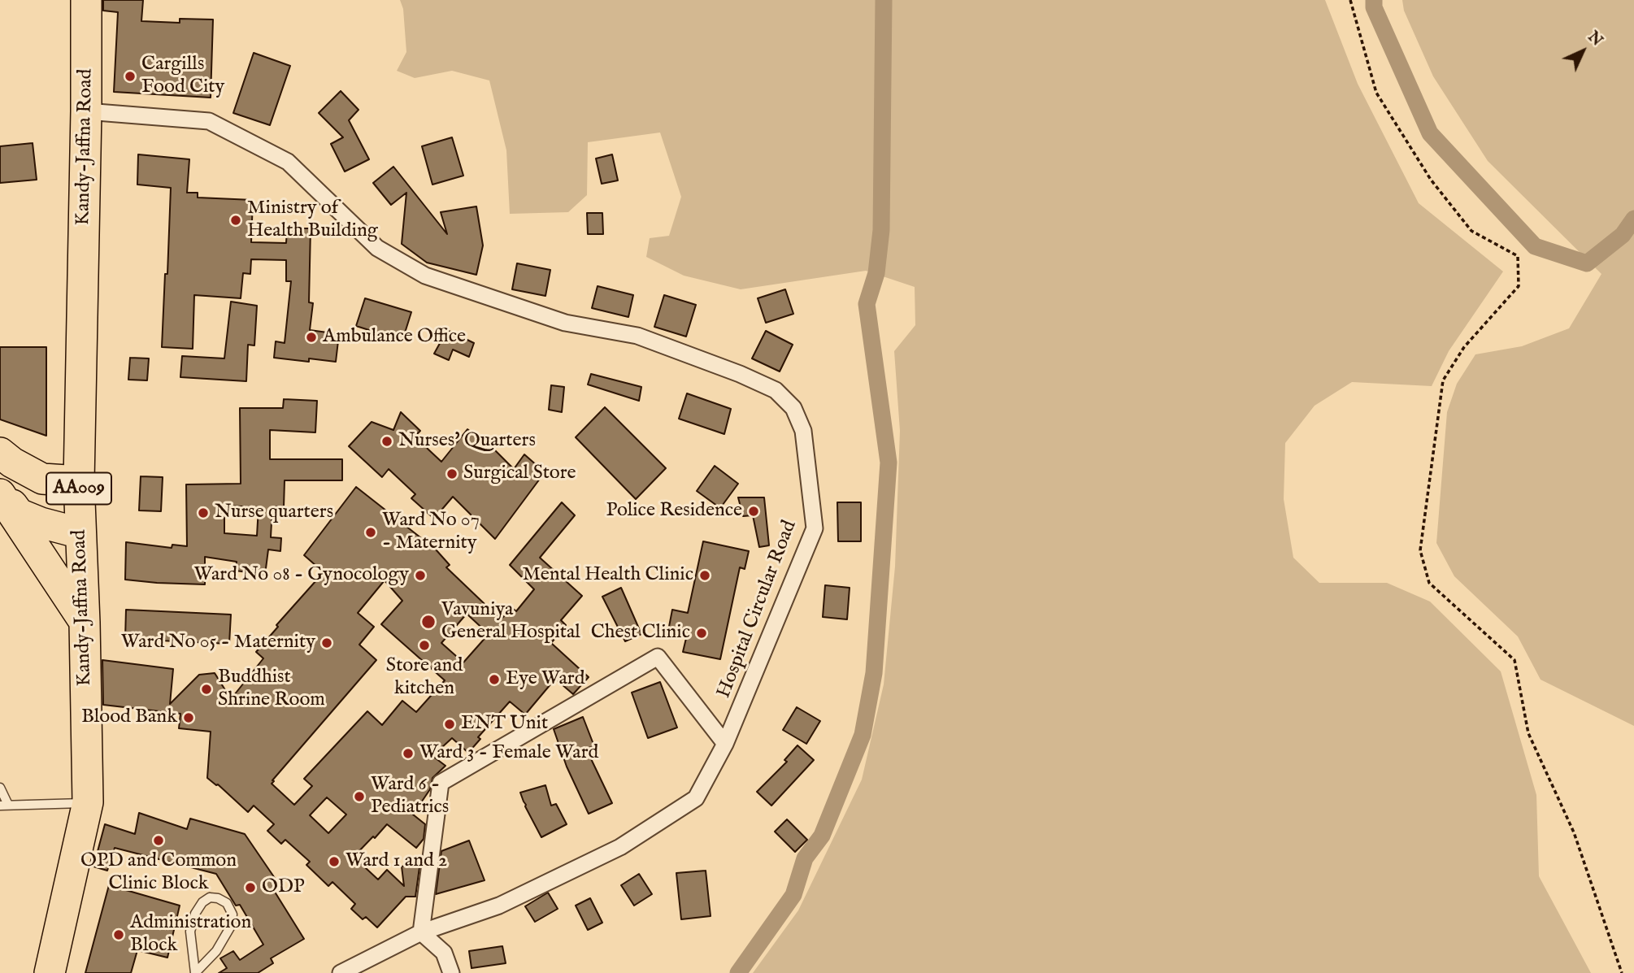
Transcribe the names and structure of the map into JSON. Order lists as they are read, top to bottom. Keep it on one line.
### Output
{"streets":{"highway":["Kandy-Jaffna Road","AA009"],"street":["Hospital Circular Road"]},"crossings":[["Kandy-Jaffna Road","Hospital Circular Road"]],"places":["Cargills Food City","Ministry of Health Building","Ambulance Office","Nurses' Quarters","Surgical Store","Police Residence","Nurse quarters","Ward No 07 - Maternity","Ward No 08 - Gynocology","Mental Health Clinic","Vavuniya General Hospital","Chest Clinic","Ward No 05 - Maternity","Store and kitchen","Eye Ward","Buddhist Shrine Room","Blood Bank","ENT Unit","Ward 3 - Female Ward","Ward 6 - Pediatrics","OPD and Common Clinic Block","Ward 1 and 2","ODP","Administration Block"],"north":"top right"}
